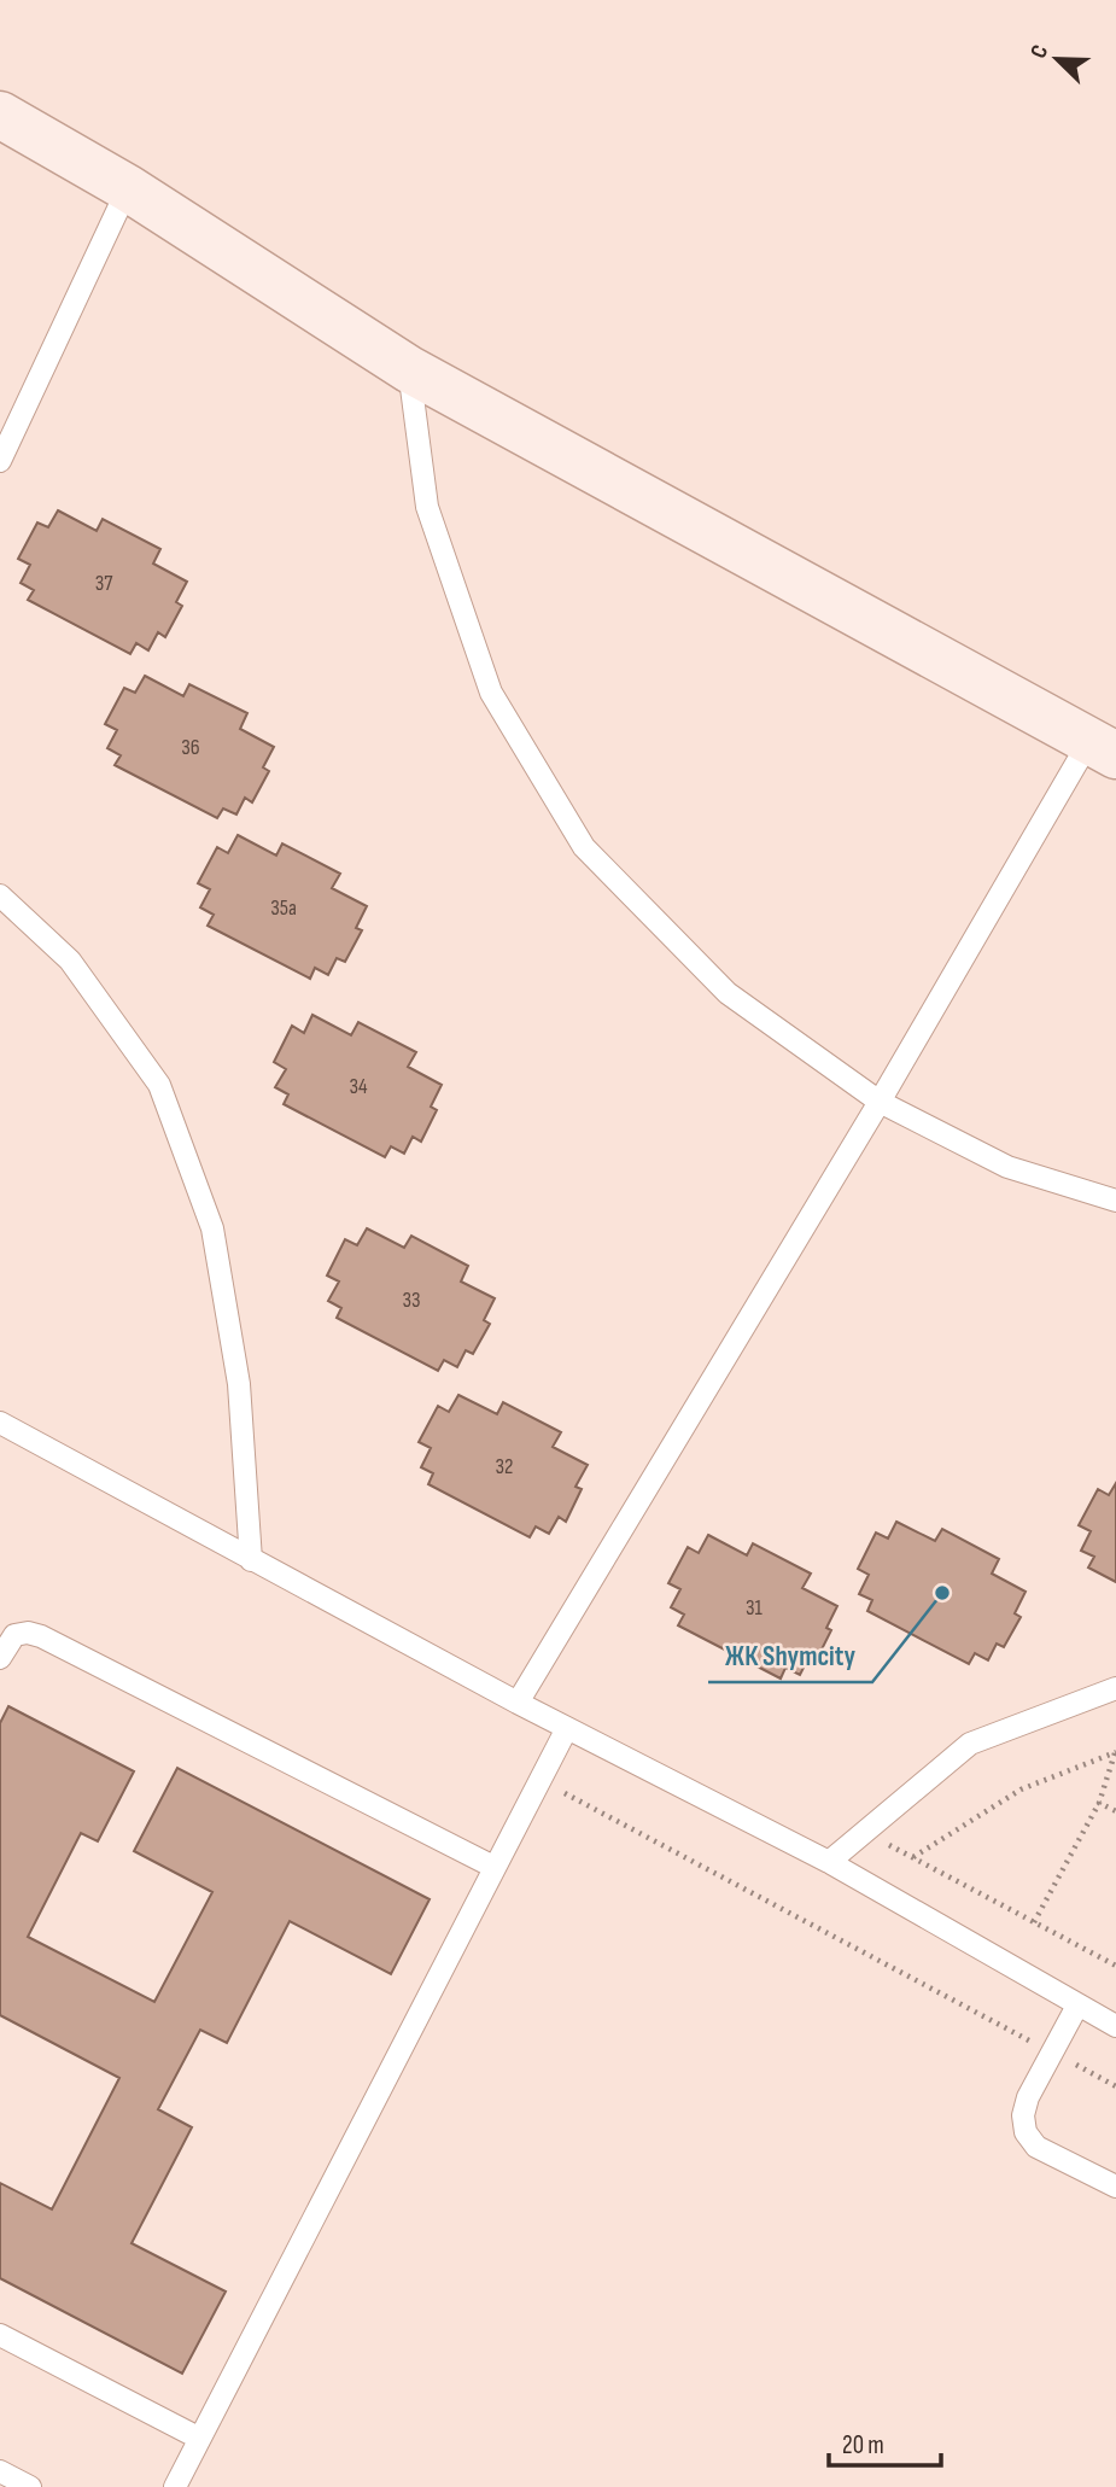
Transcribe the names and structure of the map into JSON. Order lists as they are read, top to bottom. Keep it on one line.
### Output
{"places":["ЖК Shymcity"],"house_numbers":["37","36","35а","34","33","32","31"],"scale_bar":"20 m","north":"top left"}
